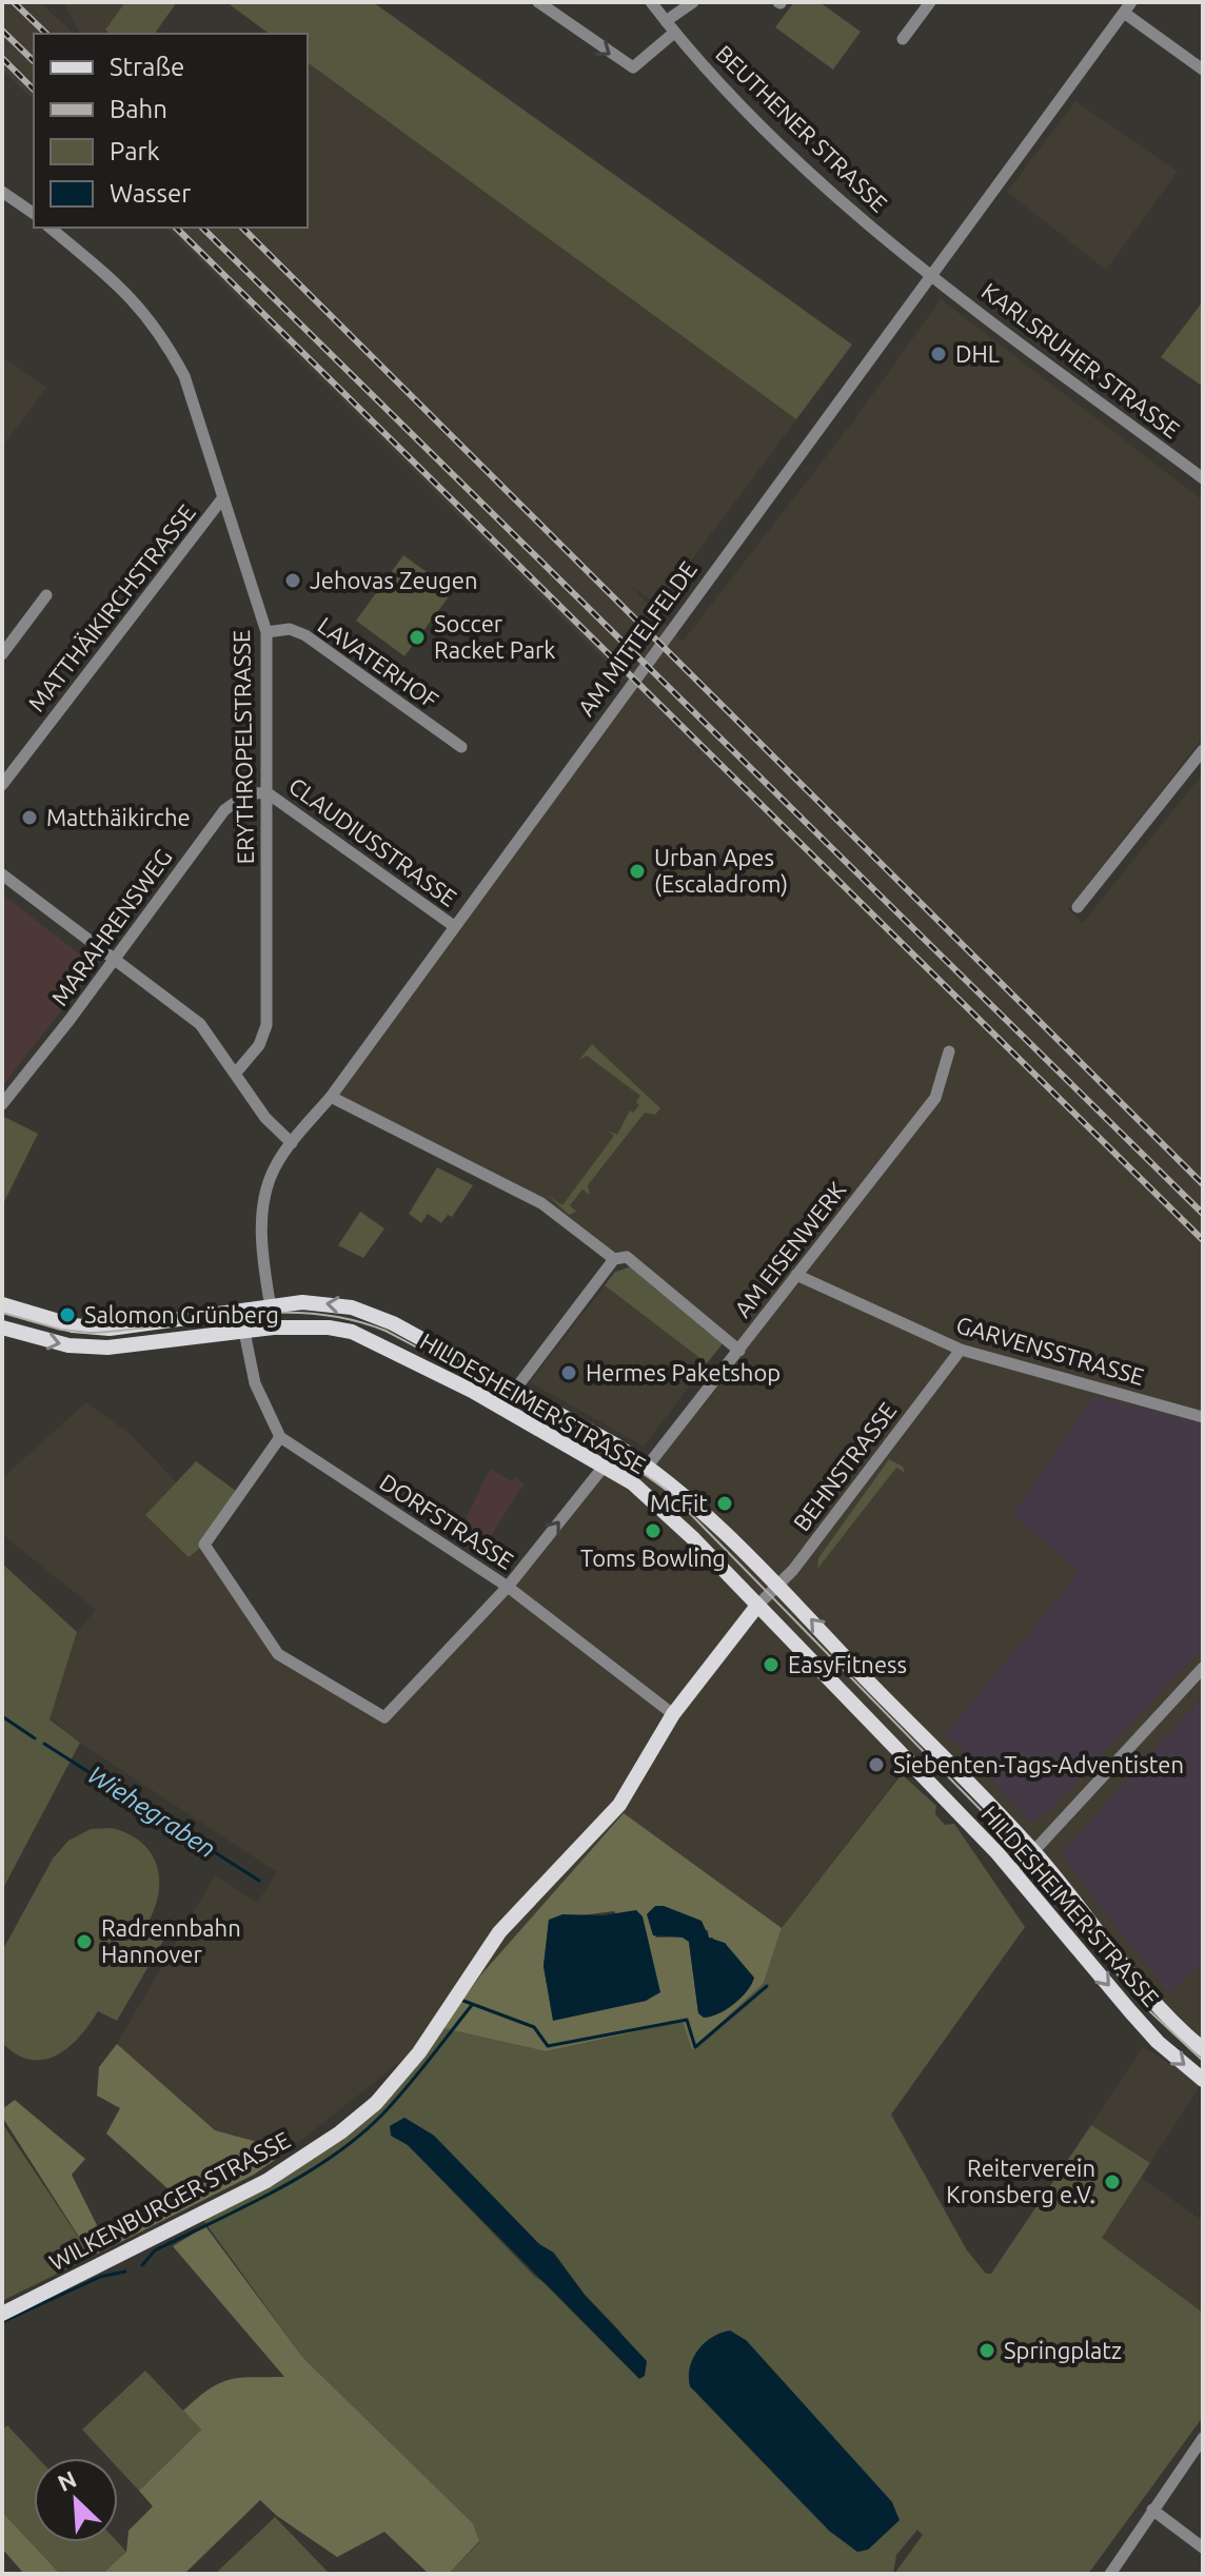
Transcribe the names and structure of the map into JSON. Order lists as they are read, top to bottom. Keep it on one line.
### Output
{"streets":{"main road":["HILDESHEIMER STRASSE","WILKENBURGER STRASSE"],"street":["BEUTHENER STRASSE","KARLSRUHER STRASSE","MATTHÄIKIRCHSTRASSE","AM MITTELFELDE","LAVATERHOF","ERYTHROPELSTRASSE","CLAUDIUSSTRASSE","MARAHRENSWEG","AM EISENWERK","GARVENSSTRASSE","BEHNSTRASSE","DORFSTRASSE"]},"crossings":[["BEUTHENER STRASSE","KARLSRUHER STRASSE"],["BEUTHENER STRASSE","AM MITTELFELDE"],["KARLSRUHER STRASSE","AM MITTELFELDE"],["MATTHÄIKIRCHSTRASSE","ERYTHROPELSTRASSE"],["AM MITTELFELDE","CLAUDIUSSTRASSE"],["AM MITTELFELDE","HILDESHEIMER STRASSE"],["LAVATERHOF","ERYTHROPELSTRASSE"],["ERYTHROPELSTRASSE","CLAUDIUSSTRASSE"],["ERYTHROPELSTRASSE","MARAHRENSWEG"],["CLAUDIUSSTRASSE","MARAHRENSWEG"],["AM EISENWERK","GARVENSSTRASSE"],["AM EISENWERK","HILDESHEIMER STRASSE"],["GARVENSSTRASSE","BEHNSTRASSE"],["HILDESHEIMER STRASSE","BEHNSTRASSE"],["HILDESHEIMER STRASSE","WILKENBURGER STRASSE"],["BEHNSTRASSE","WILKENBURGER STRASSE"],["DORFSTRASSE","WILKENBURGER STRASSE"]],"water":["Wiehegraben"],"places":["DHL","Jehovas Zeugen","Soccer Racket Park","Matthäikirche","Urban Apes (Escaladrom)","Salomon Grünberg","Hermes Paketshop","McFit","Toms Bowling","EasyFitness","Siebenten-Tags-Adventisten","Radrennbahn Hannover","Reiterverein Kronsberg e.V.","Springplatz"],"legend":["Straße","Bahn","Park","Wasser"],"north":"top left"}
